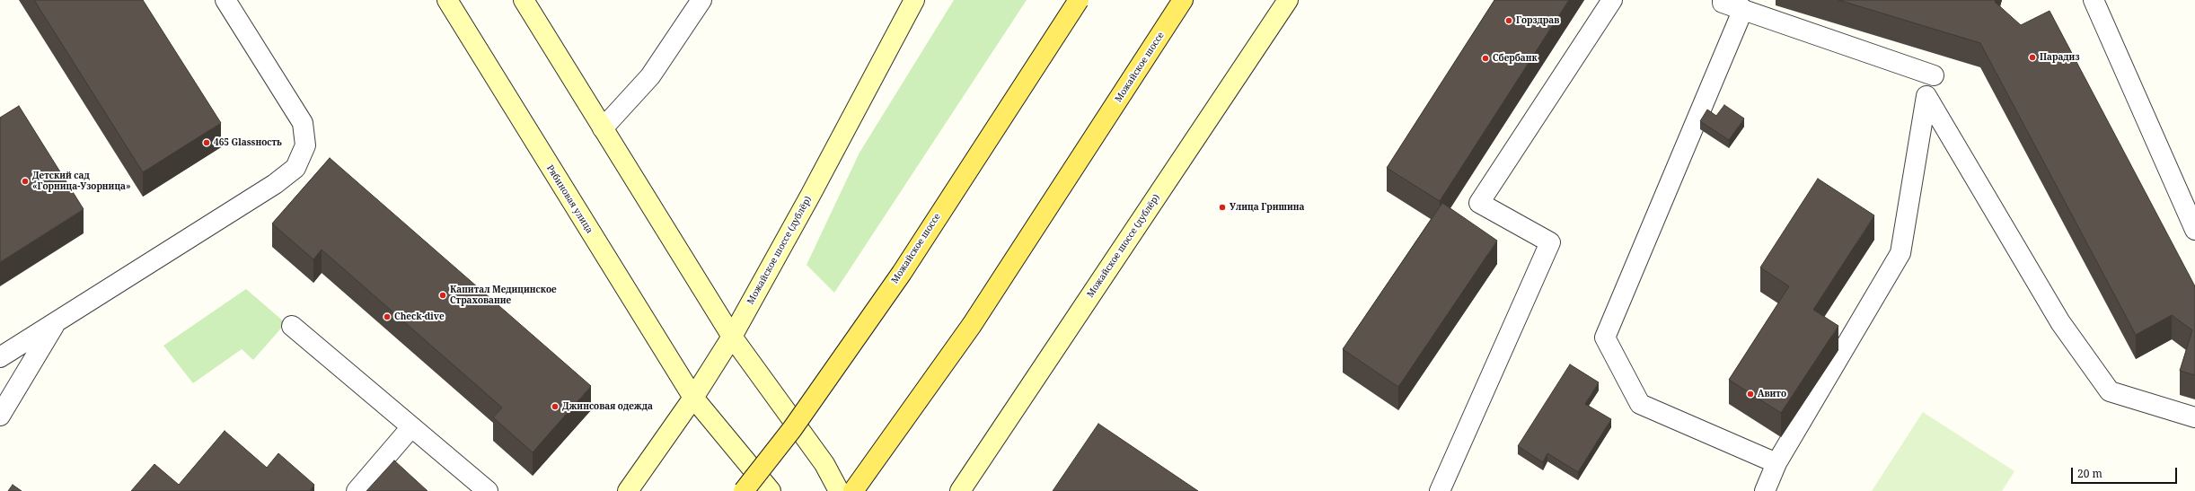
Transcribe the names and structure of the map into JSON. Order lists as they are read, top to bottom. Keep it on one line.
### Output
{"streets":{"main road":["Можайское шоссе","Рябиновая улица","Можайское шоссе (дублёр)"]},"crossings":[["Рябиновая улица","Можайское шоссе (дублёр)"]],"places":["Горздрав","Парадиз","Сбербанк","465 Glassность","Детский сад «Горница-Узорница»","Улица Гришина","Капитал Медицинское Страхование","Check-dive","Авито","Джинсовая одежда"],"scale_bar":"20 m"}
